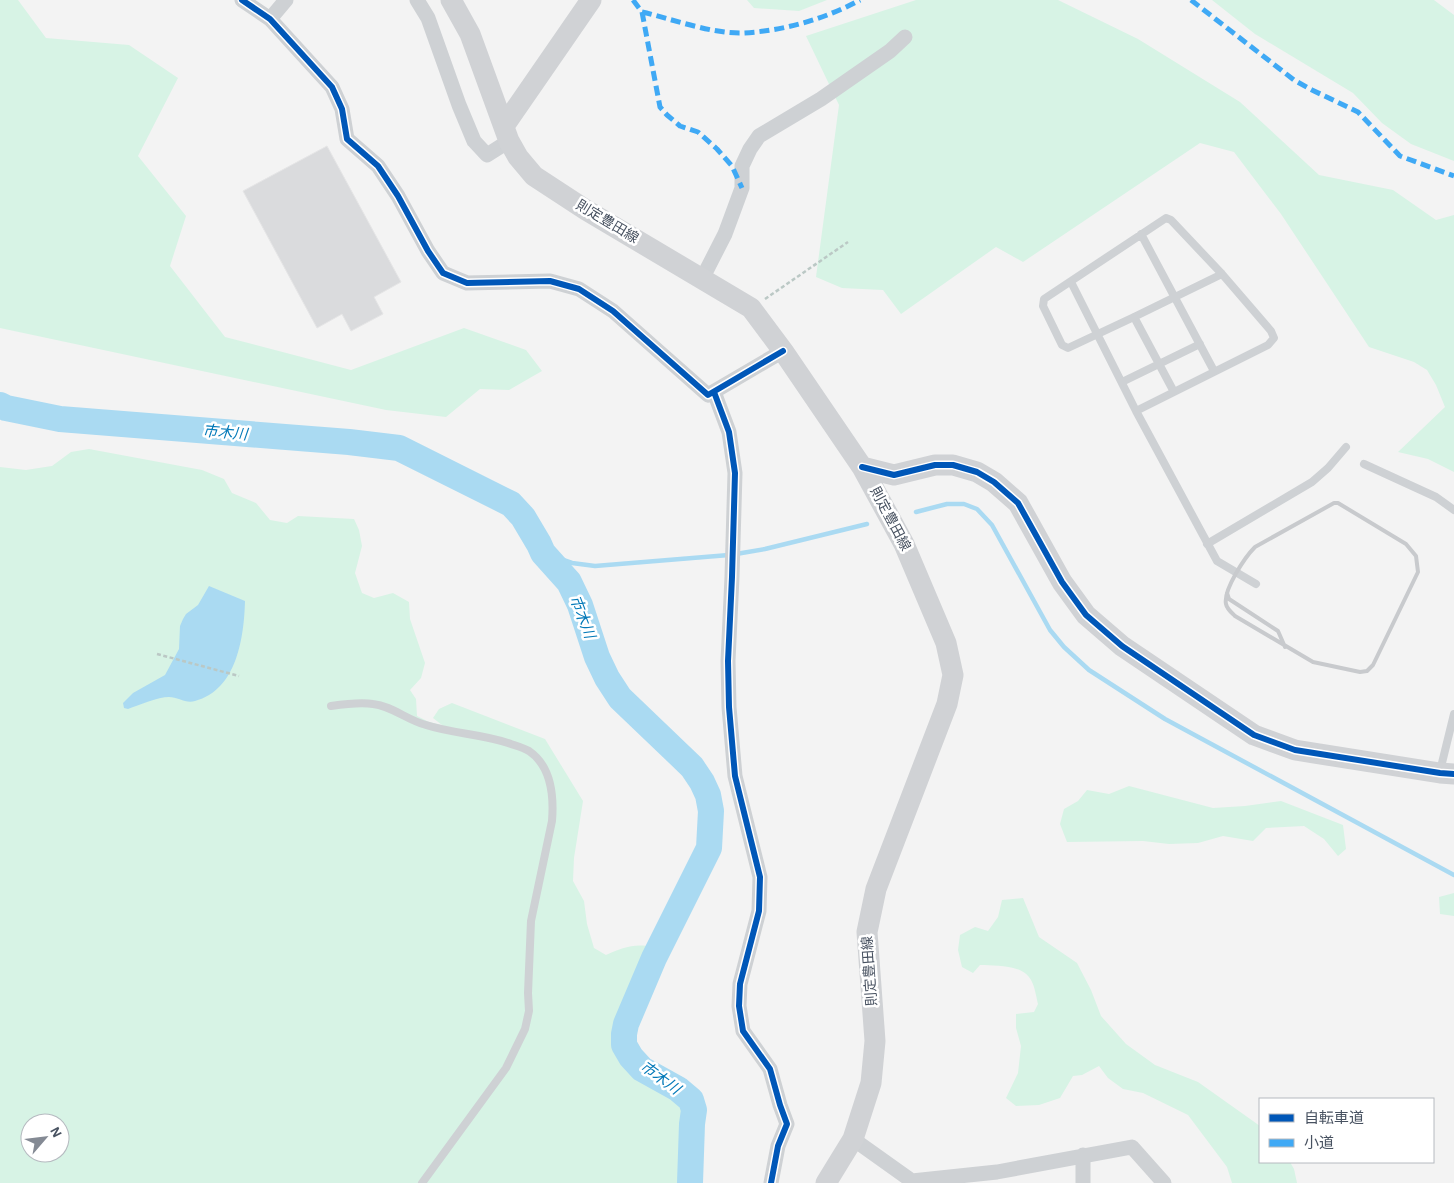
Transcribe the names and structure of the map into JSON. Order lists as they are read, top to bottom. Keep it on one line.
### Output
{"streets":{"main road":["則定豊田線"]},"water":["市木川"],"legend":["自転車道","小道"],"north":"top right"}
